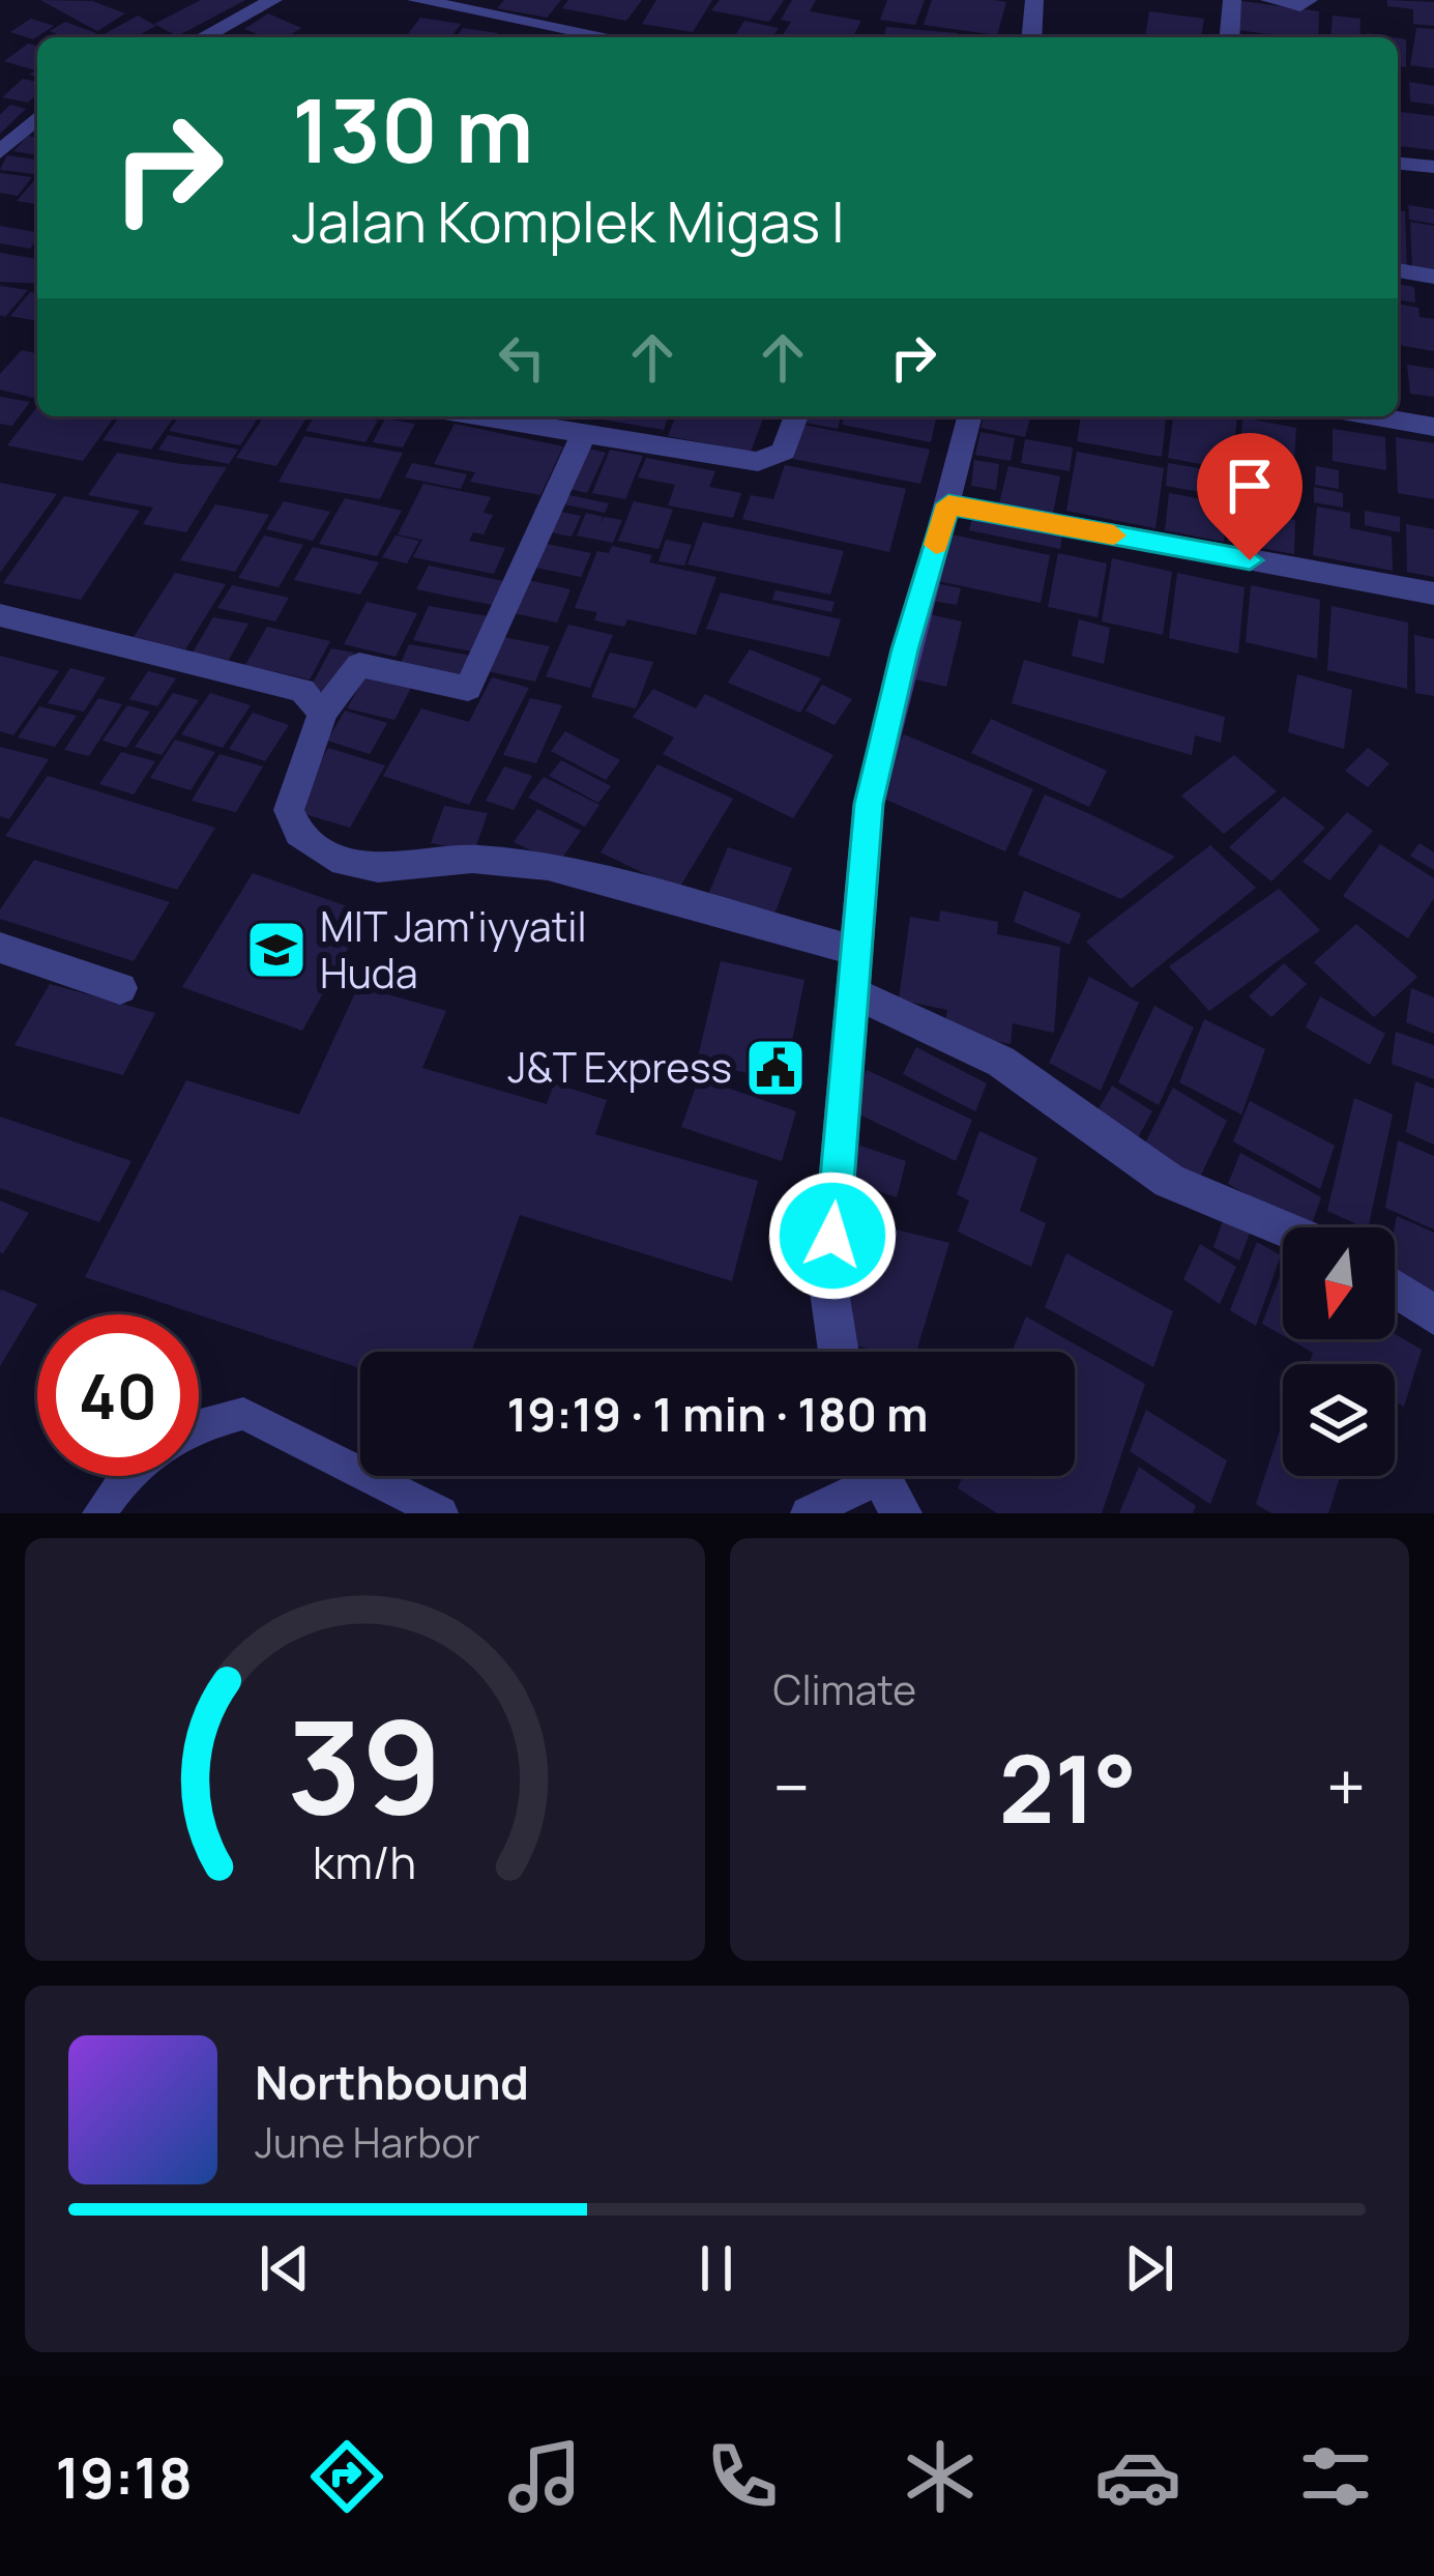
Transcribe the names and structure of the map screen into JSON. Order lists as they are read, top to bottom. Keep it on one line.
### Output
{"places":{"school or university":["MIT Jam'iyyatil Huda"],"public building":["J&T Express"]},"north":"bottom","page":{"turn":["130 m","Jalan Komplek Migas I"],"limit":"40","trip":"19:19 · 1 min · 180 m","tile":"Climate","heat":["−","21°","+"],"song":["Northbound","June Harbor"],"tabs":"19:18","gauge":["39","km/h"]}}
